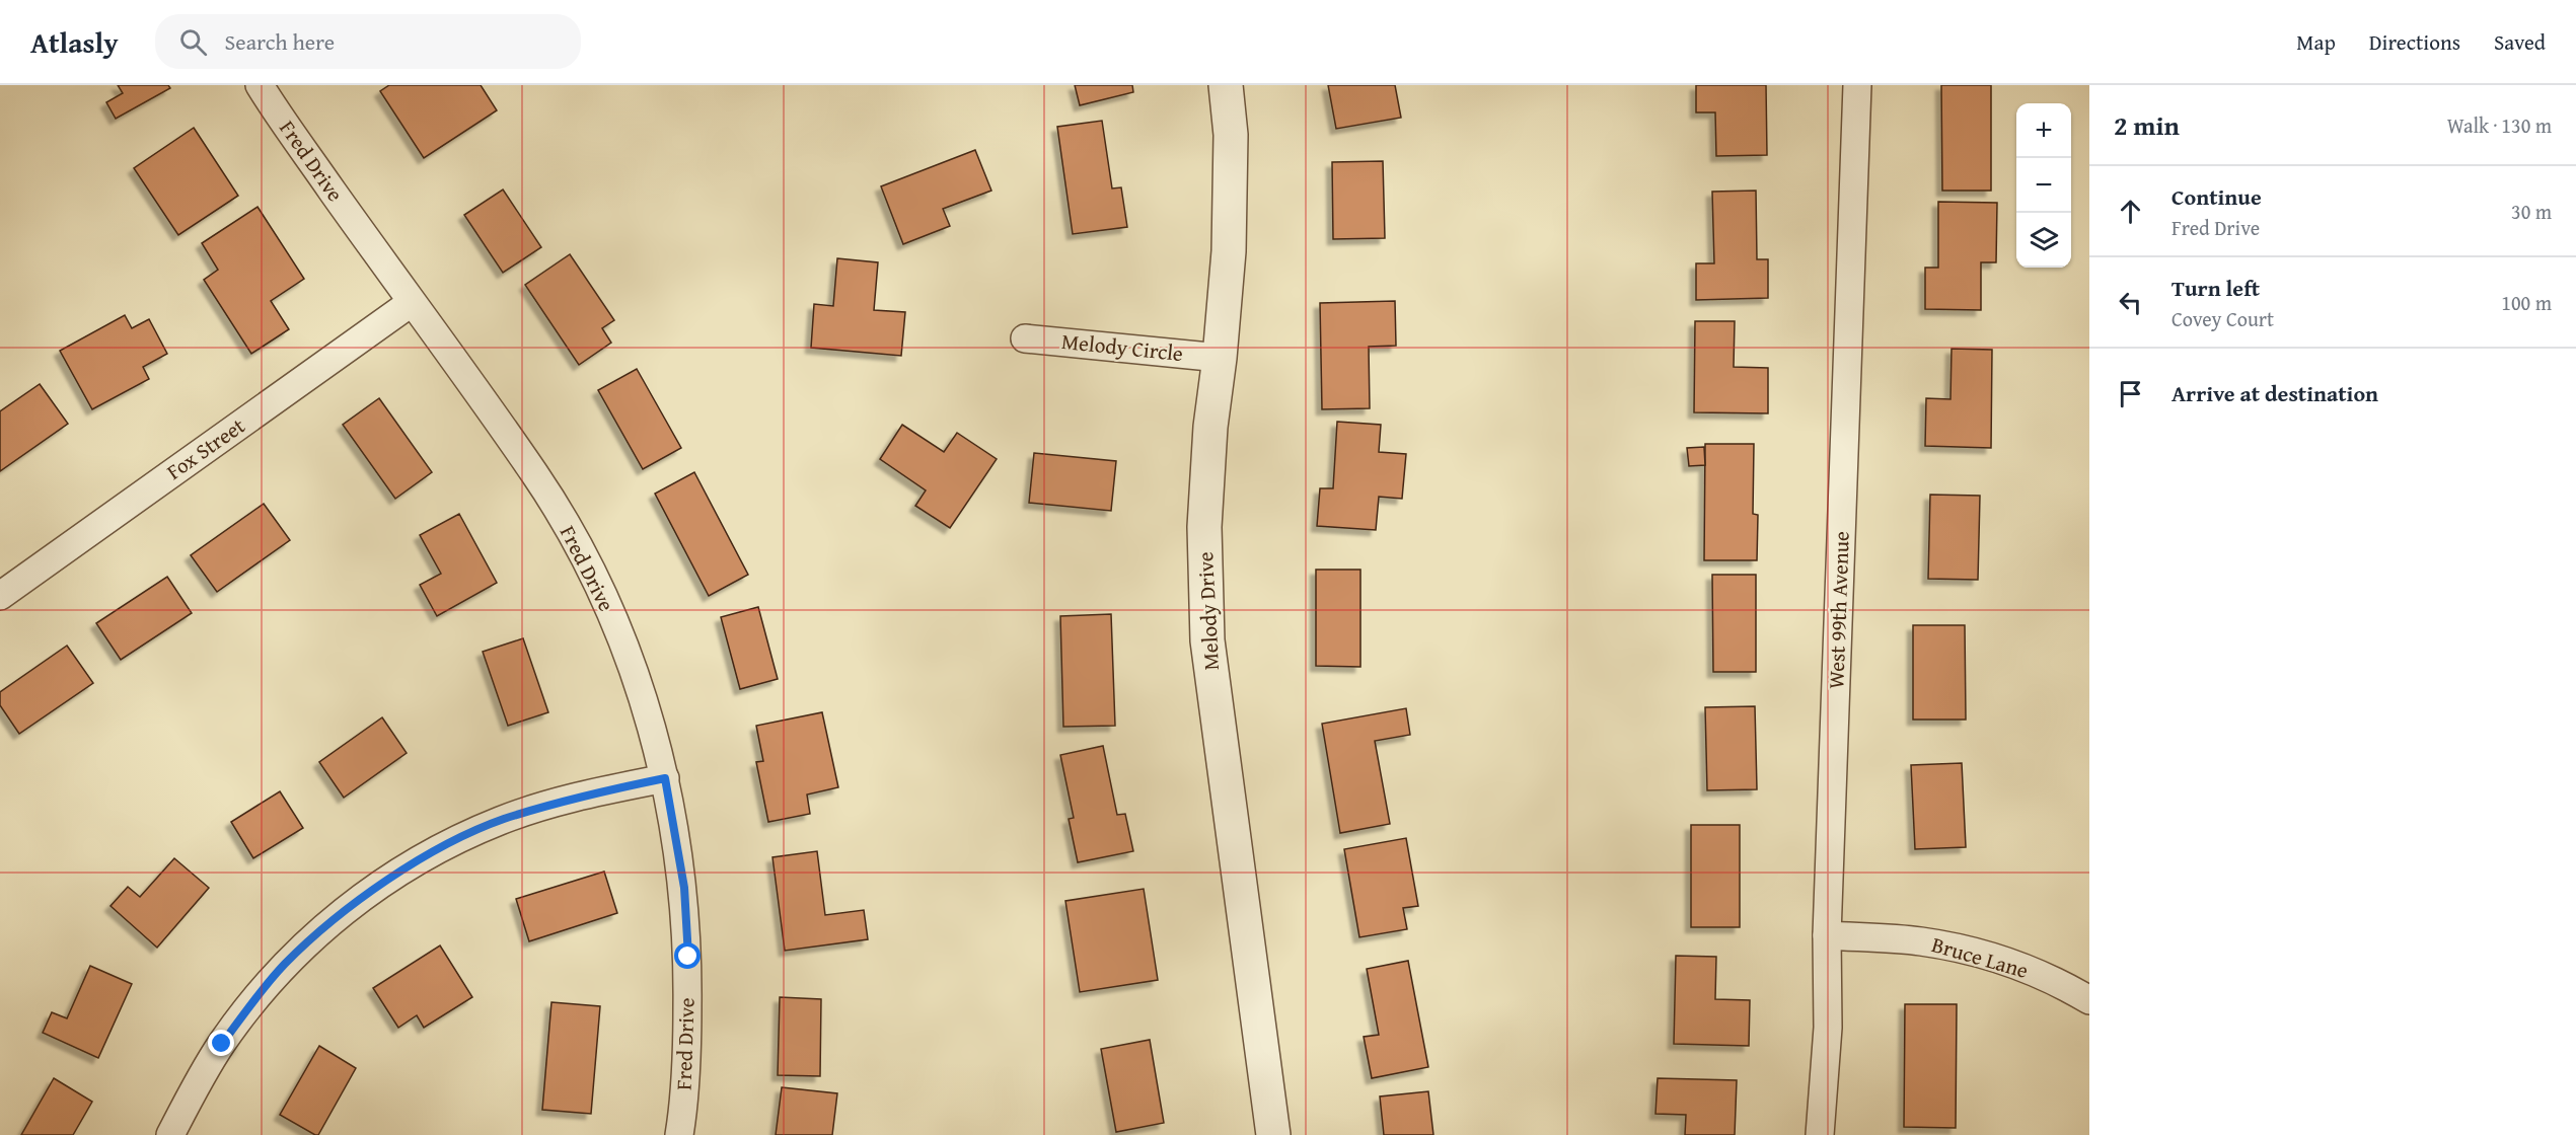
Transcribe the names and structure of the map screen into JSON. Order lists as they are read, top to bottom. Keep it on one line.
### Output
{"streets":{"street":["Fred Drive","Melody Circle","Fox Street","West 99th Avenue","Melody Drive","Bruce Lane"]},"crossings":[["Fred Drive","Fox Street"],["Melody Circle","Melody Drive"],["West 99th Avenue","Bruce Lane"]],"page":{"header":"Atlasly","search":"Search here","nav":["Map","Directions","Saved"],"heading":["2 min","Walk · 130 m"],"map_buttons":["+","−"],"list":[["Continue","Fred Drive","30 m"],["Turn left","Covey Court","100 m"],"Arrive at destination"]}}
